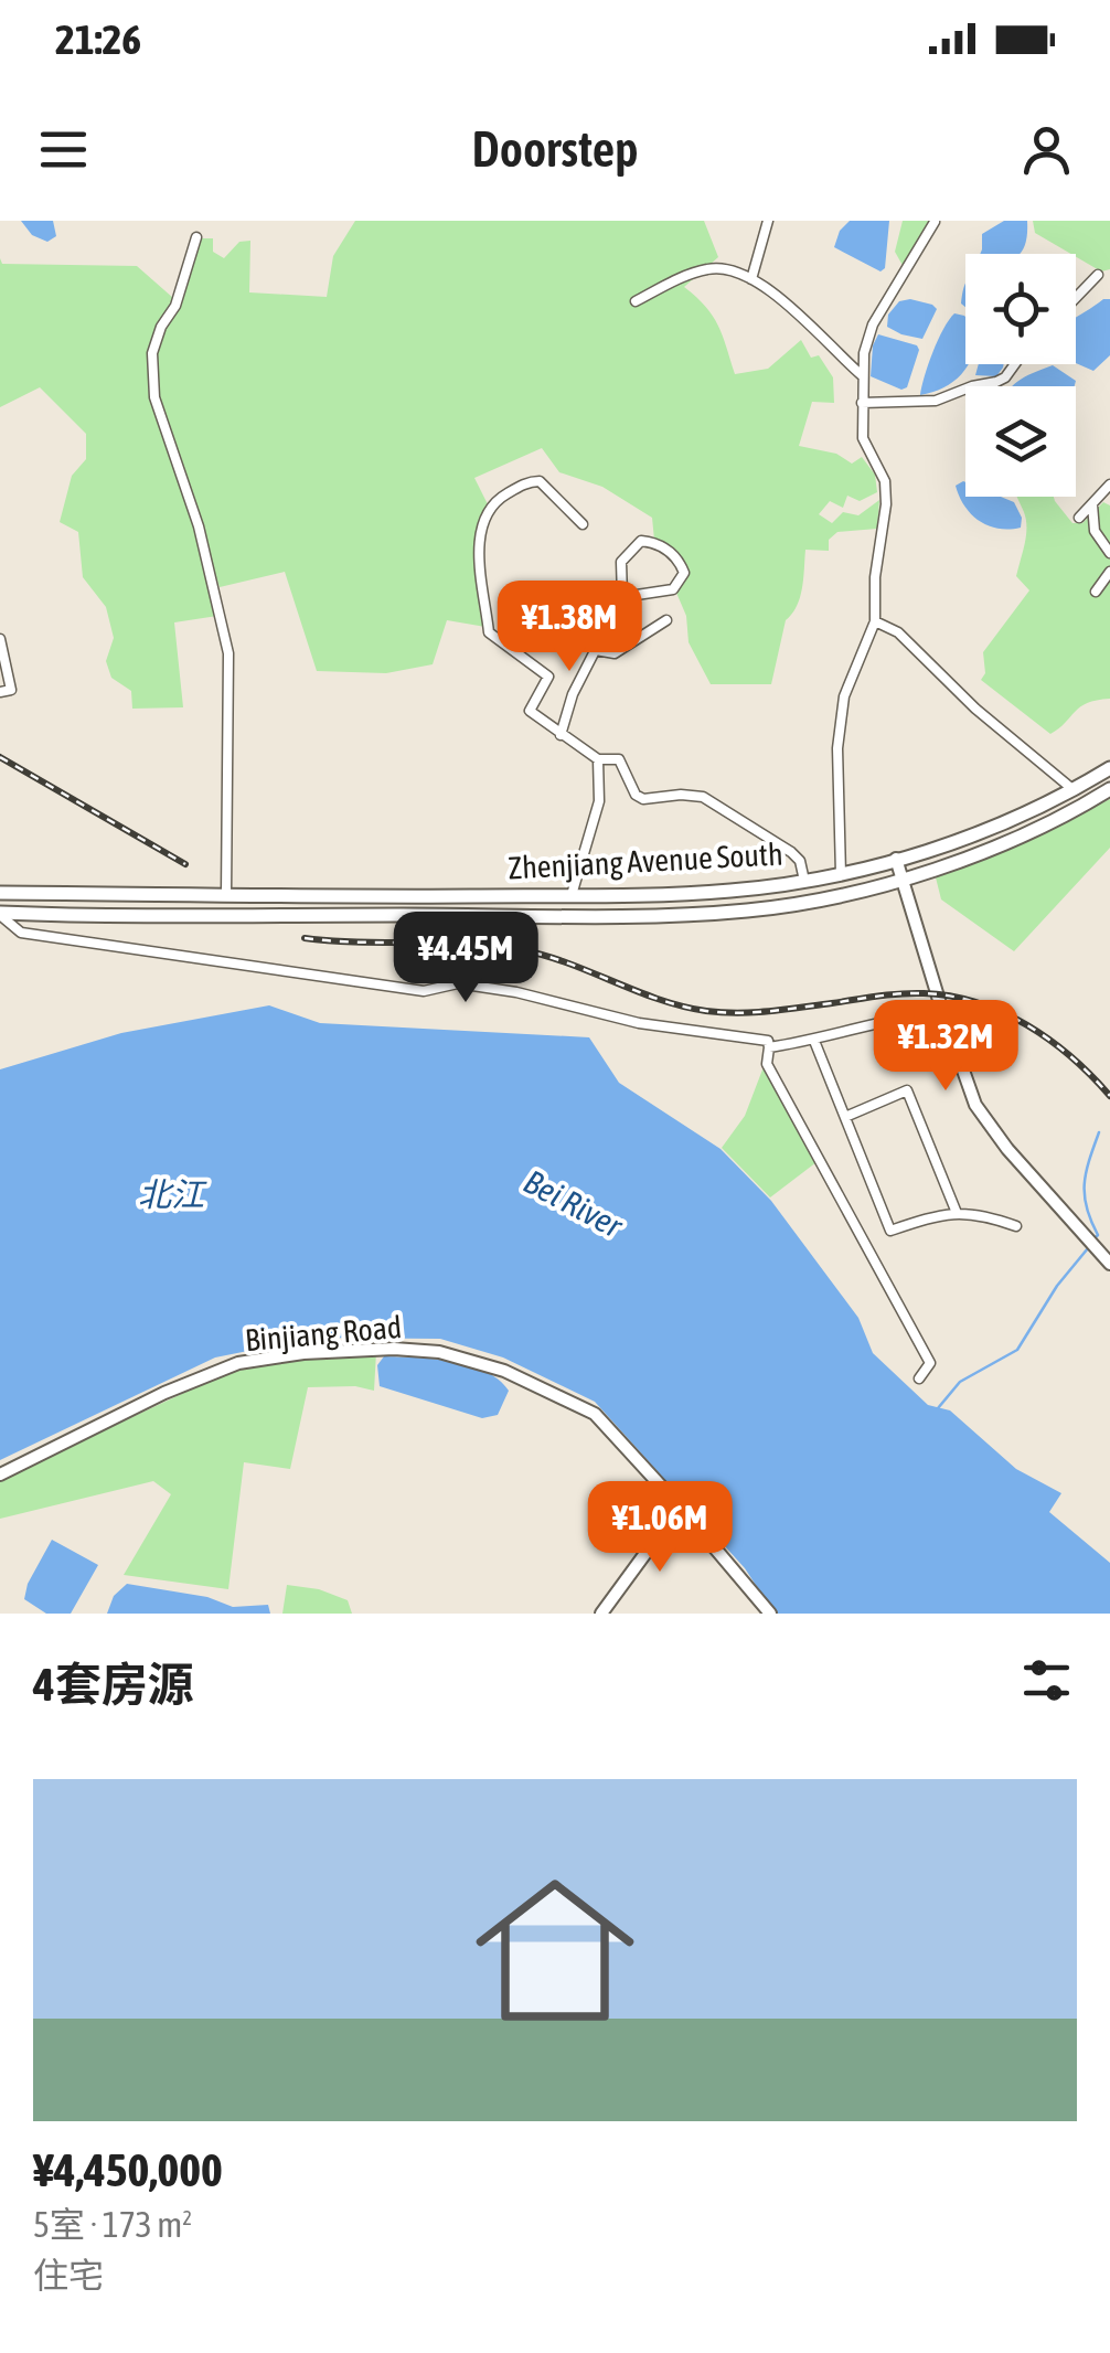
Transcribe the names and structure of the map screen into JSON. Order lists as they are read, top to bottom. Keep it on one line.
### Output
{"streets":{"main road":["Zhenjiang Avenue South"],"street":["Binjiang Road"]},"water":["北江","Bei River"],"page":{"status":"21:26","header":"Doorstep","price":["¥1.38M","¥4.45M","¥1.32M","¥1.06M"],"heading":"4套房源","list":[{"name":"¥4,450,000","note":"5室 · 173 m² · 住宅"}]}}
